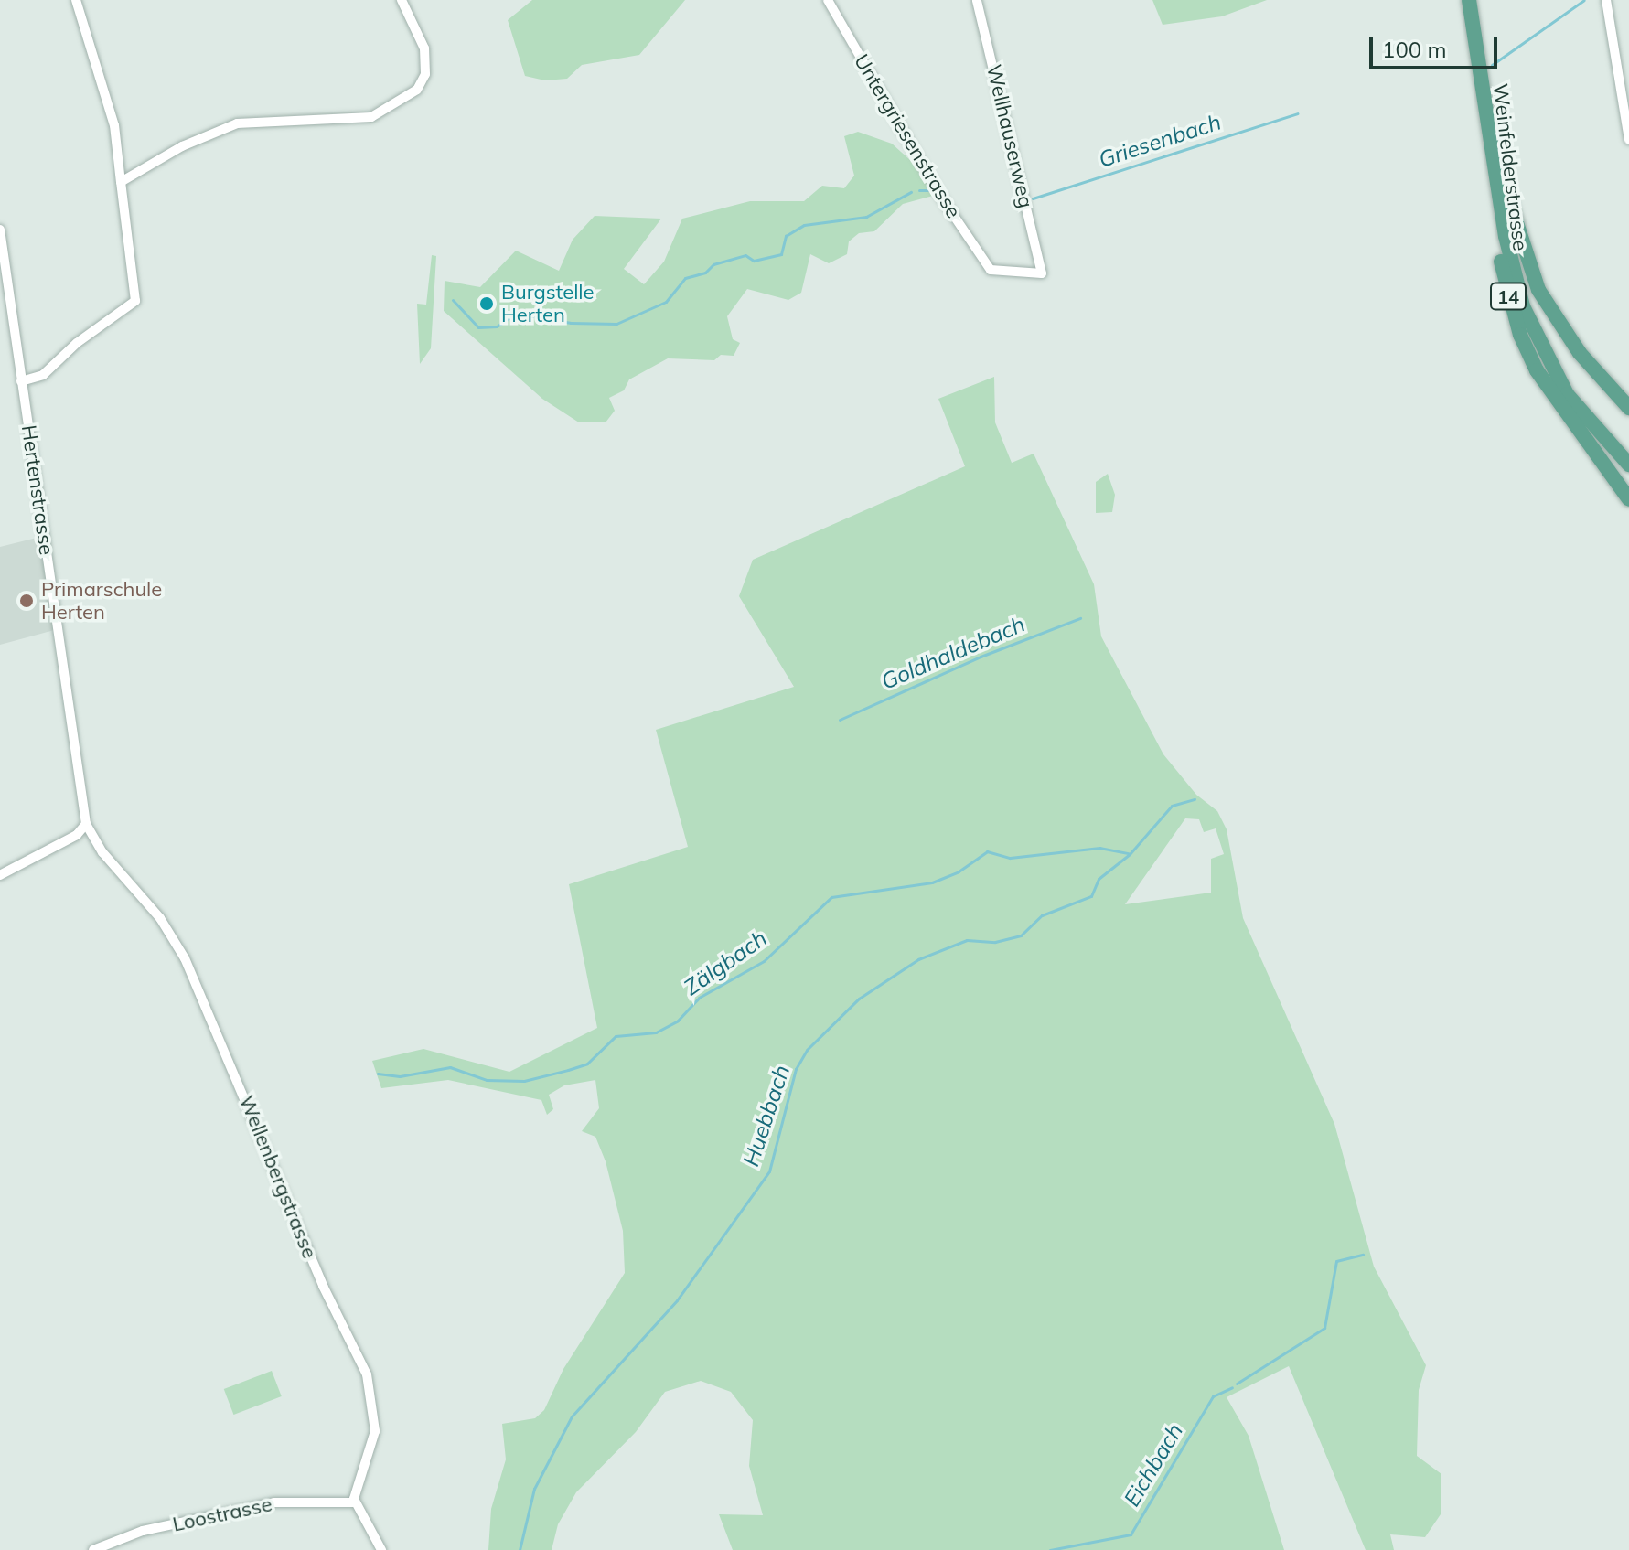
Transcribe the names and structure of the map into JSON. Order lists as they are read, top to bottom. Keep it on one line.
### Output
{"streets":{"main road":["Weinfelderstrasse","14"],"street":["Untergriesenstrasse","Wellhauserweg","Hertenstrasse","Wellenbergstrasse","Loostrasse"]},"crossings":[["Untergriesenstrasse","Wellhauserweg"],["Hertenstrasse","Wellenbergstrasse"],["Wellenbergstrasse","Loostrasse"]],"water":["Griesenbach","Goldhaldebach","Zälgbach","Huebbach","Eichbach"],"places":["Burgstelle Herten","Primarschule Herten"],"scale_bar":"100 m"}
